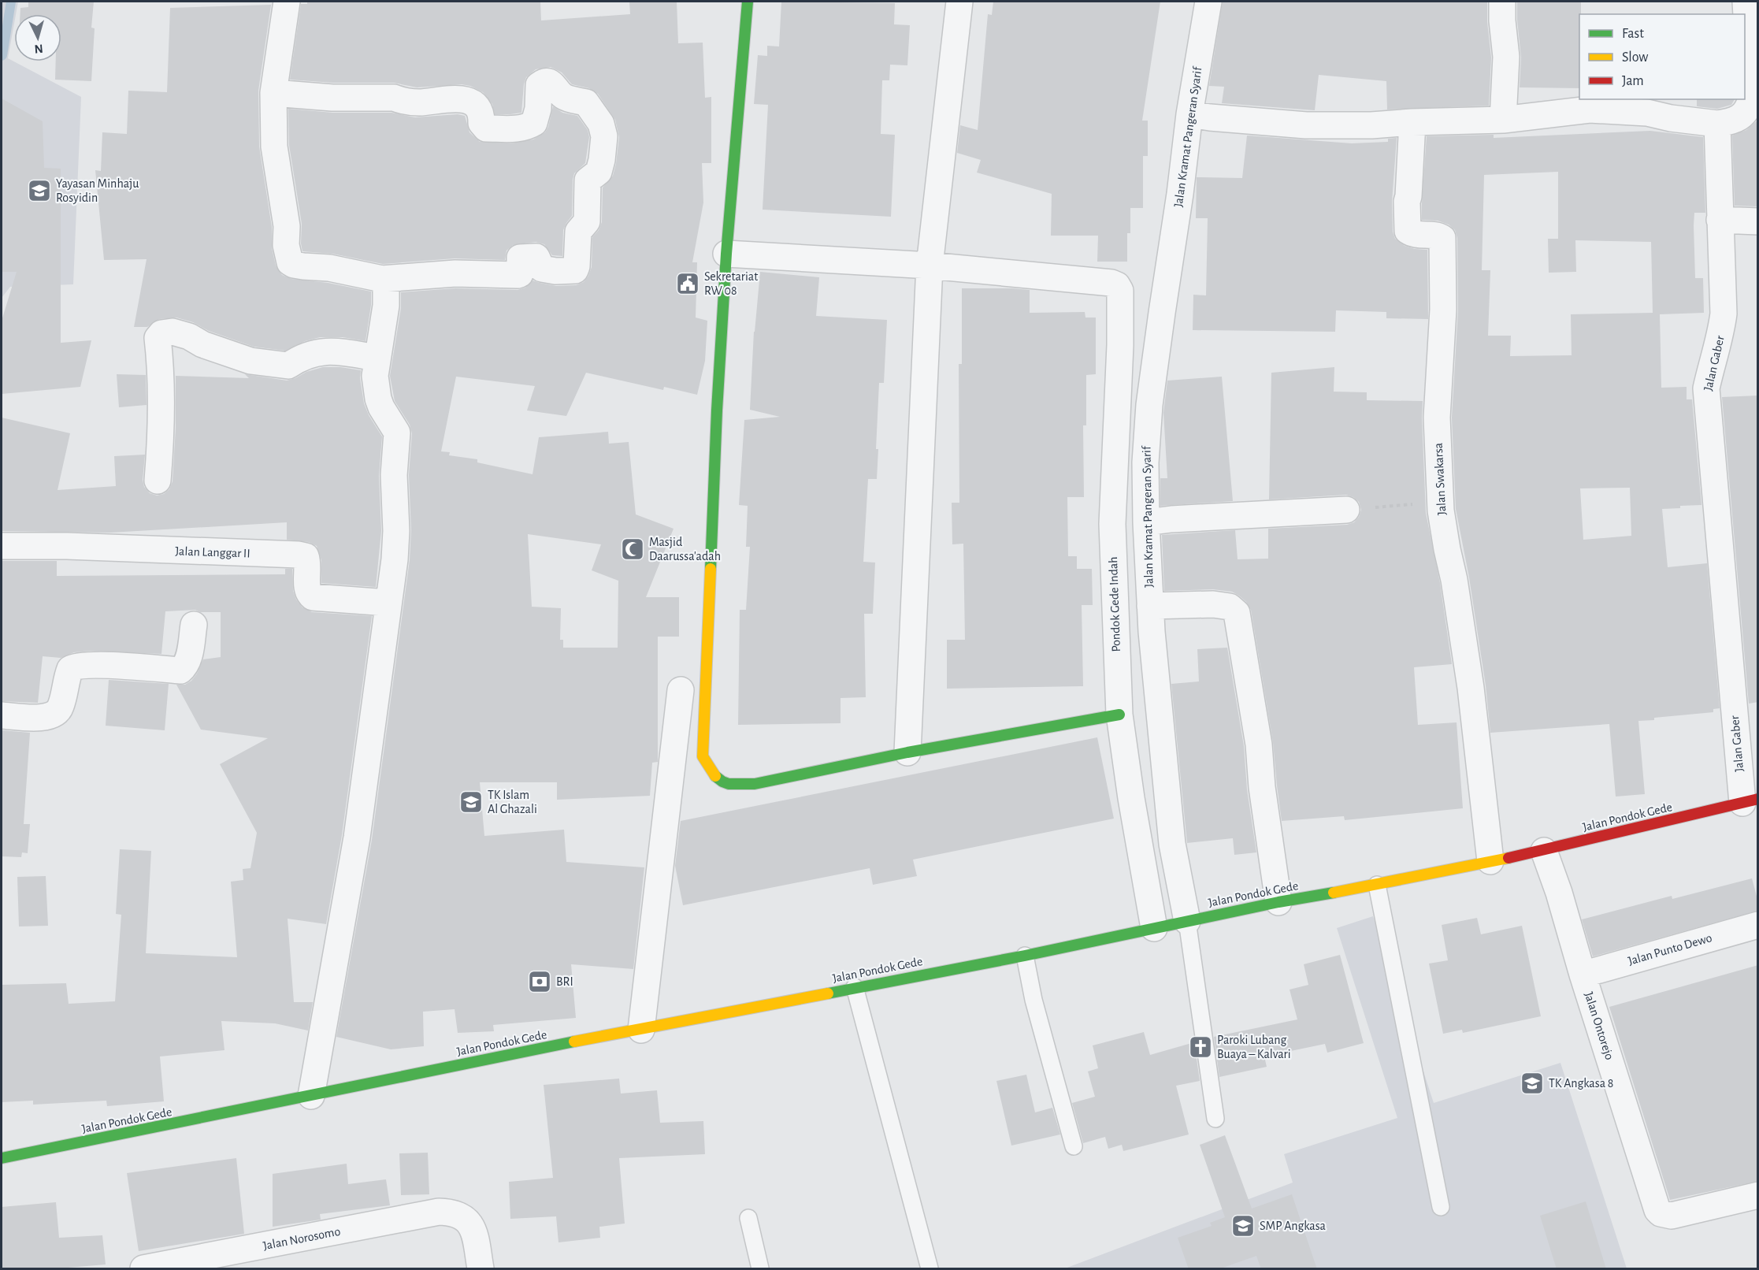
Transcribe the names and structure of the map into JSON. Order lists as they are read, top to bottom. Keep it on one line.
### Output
{"streets":{"main road":["Jalan Pondok Gede"],"street":["Jalan Kramat Pangeran Syarif","Jalan Gaber","Jalan Swakarsa","Jalan Langgar II","Pondok Gede Indah","Jalan Punto Dewo","Jalan Ontorejo","Jalan Norosomo"]},"crossings":[["Jalan Kramat Pangeran Syarif","Jalan Pondok Gede"],["Jalan Gaber","Jalan Pondok Gede"],["Jalan Swakarsa","Jalan Pondok Gede"],["Pondok Gede Indah","Jalan Pondok Gede"],["Jalan Pondok Gede","Jalan Ontorejo"],["Jalan Punto Dewo","Jalan Ontorejo"]],"places":{"school or university":["Yayasan Minhaju Rosyidin","TK Islam Al Ghazali","TK Angkasa 8","SMP Angkasa"],"public building":["Sekretariat RW 08"],"mosque":["Masjid Daarussa'adah"],"bank":["BRI"],"church":["Paroki Lubang Buaya – Kalvari"]},"legend":["Fast","Slow","Jam"],"north":"bottom"}
